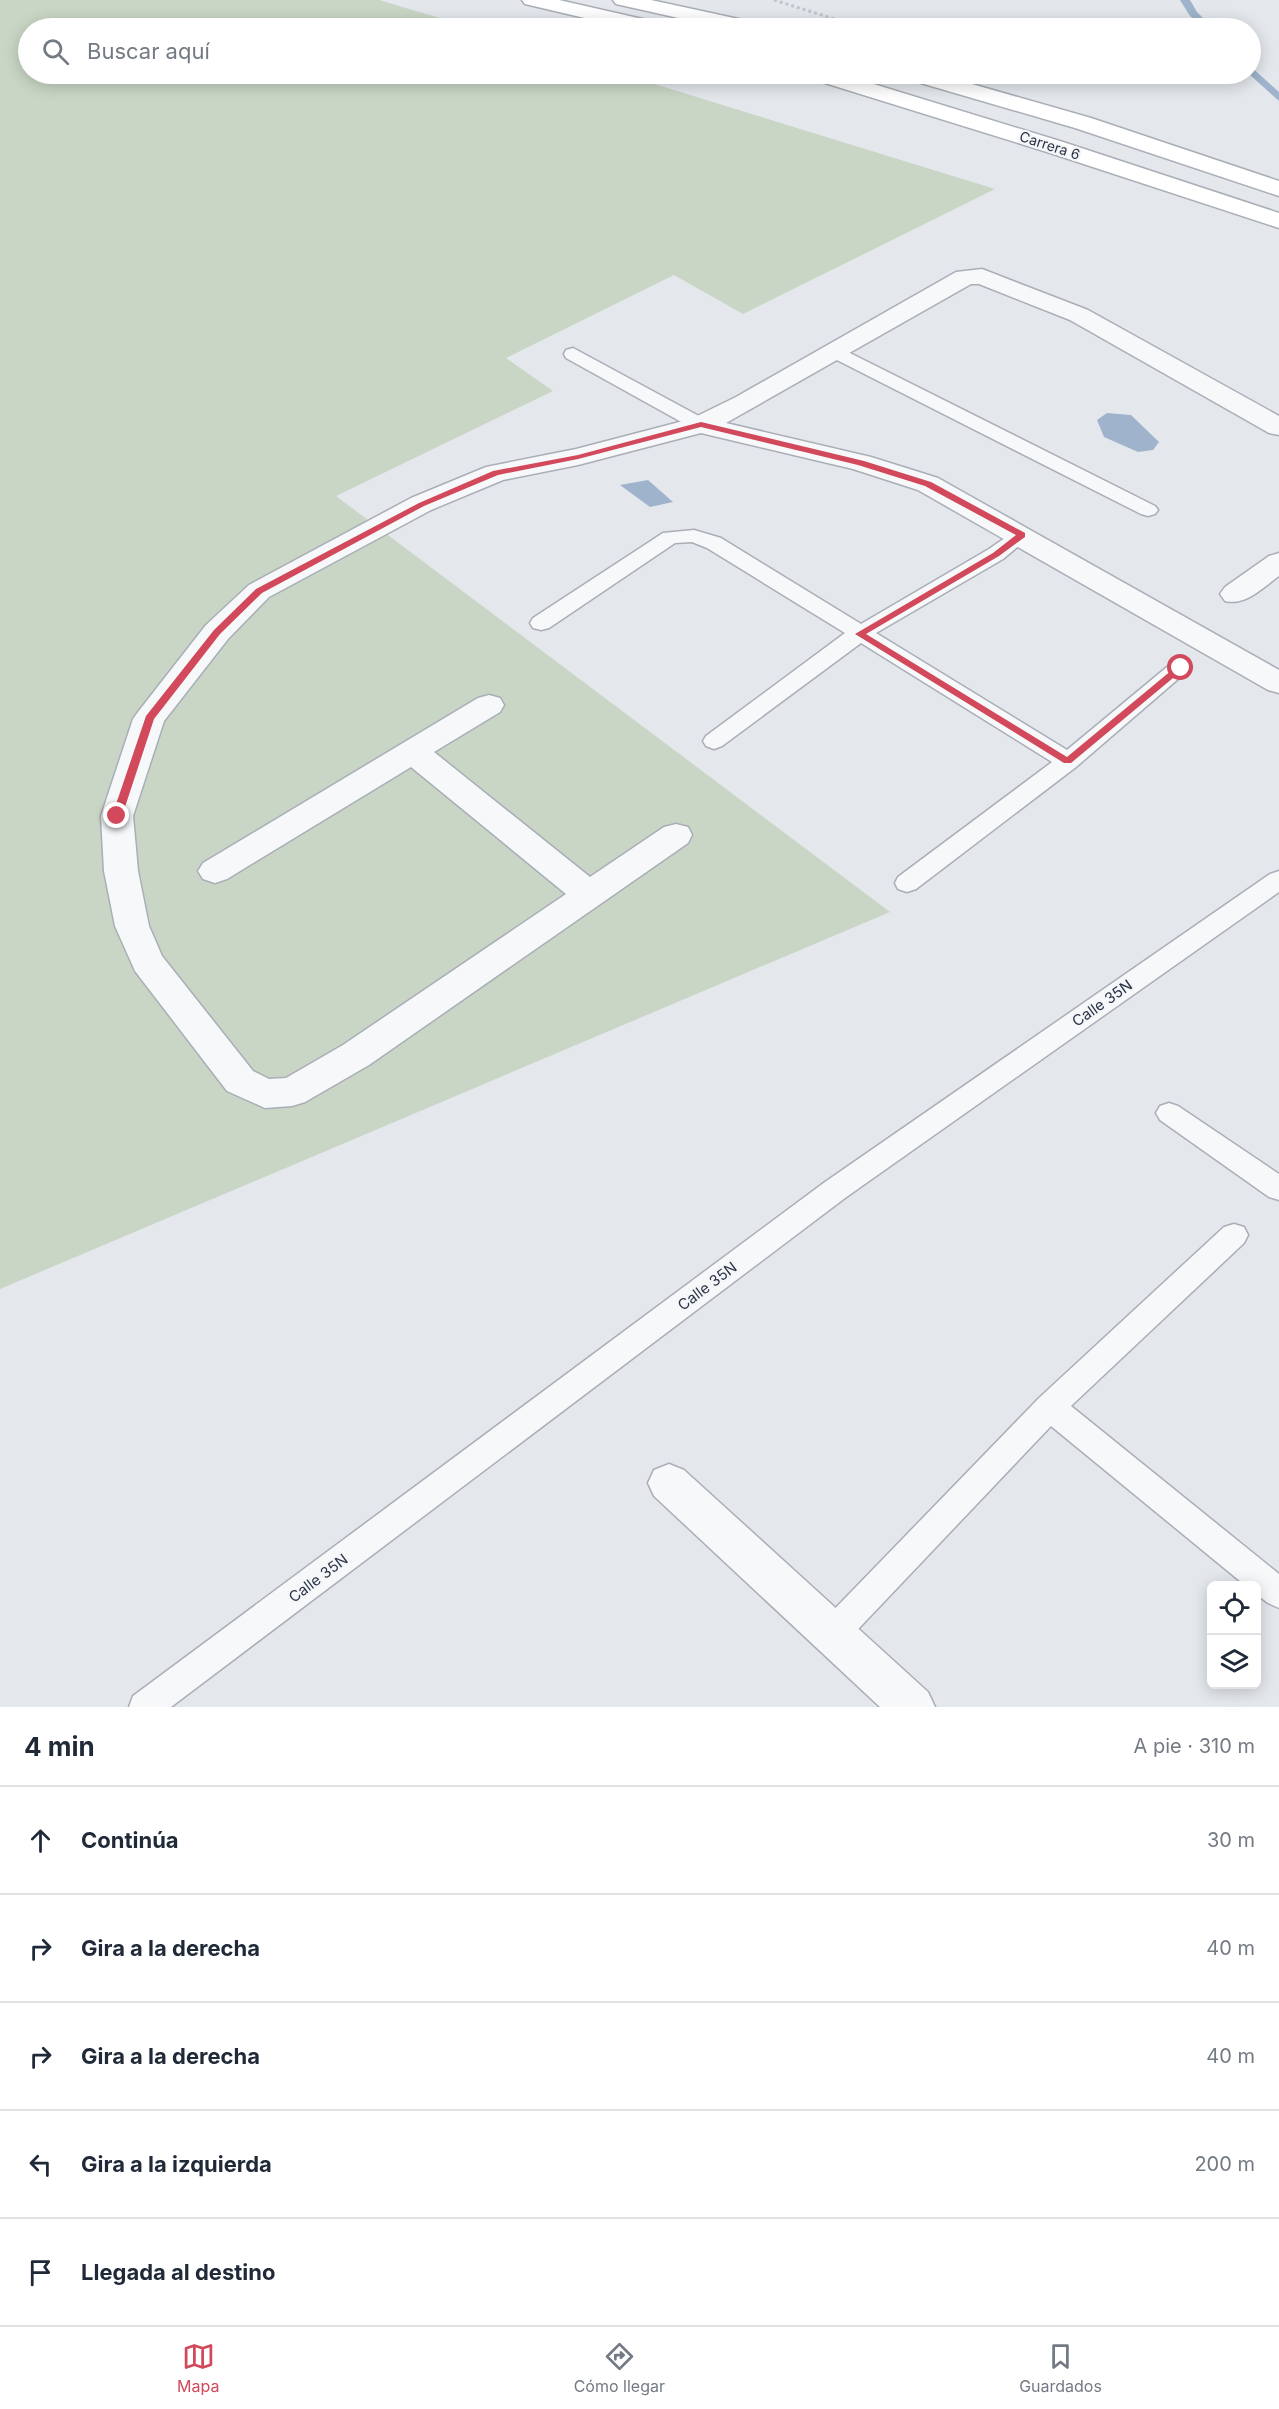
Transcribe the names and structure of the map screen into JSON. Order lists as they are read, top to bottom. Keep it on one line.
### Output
{"streets":{"main road":["Carrera 6"],"lane":["Calle 35N"]},"page":{"search":"Buscar aquí","heading":["4 min","A pie · 310 m"],"list":[["Continúa","30 m"],["Gira a la derecha","40 m"],["Gira a la derecha","40 m"],["Gira a la izquierda","200 m"],"Llegada al destino"],"nav":["Mapa","Cómo llegar","Guardados"]}}
